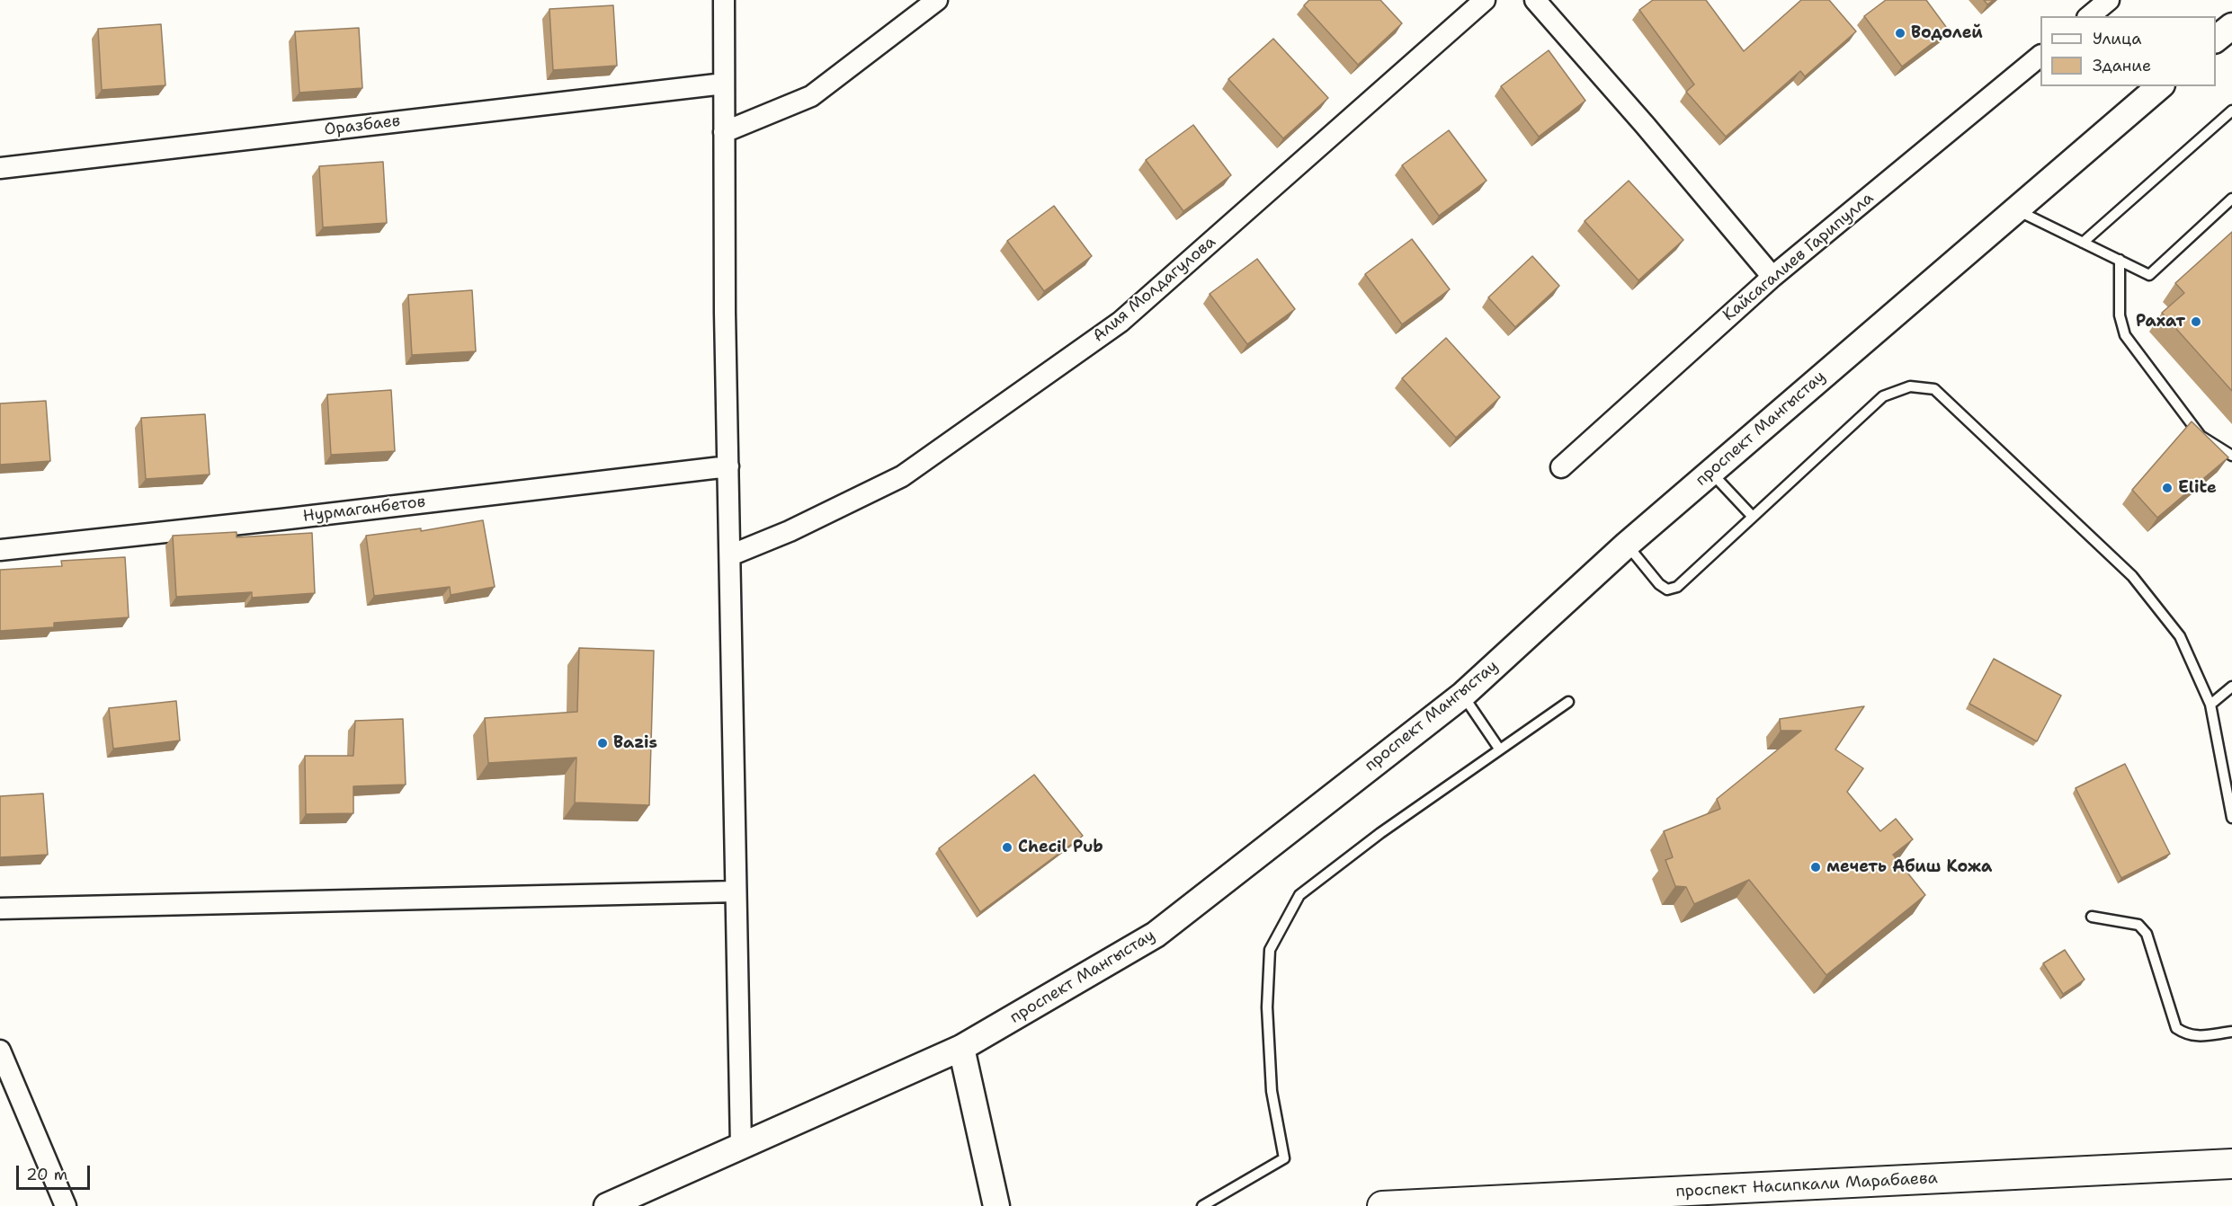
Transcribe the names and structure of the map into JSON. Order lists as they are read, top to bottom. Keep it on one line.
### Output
{"streets":{"main road":["проспект Насипкали Марабаева"],"street":["Оразбаев","Кайсагалиев Гарипулла","Алия Молдагулова","проспект Мангыстау","Нурмаганбетов"]},"places":["Водолей","Рахат","Elite","Bazis","Checil Pub","мечеть Абиш Кожа"],"legend":["Улица","Здание"],"scale_bar":"20 m"}
